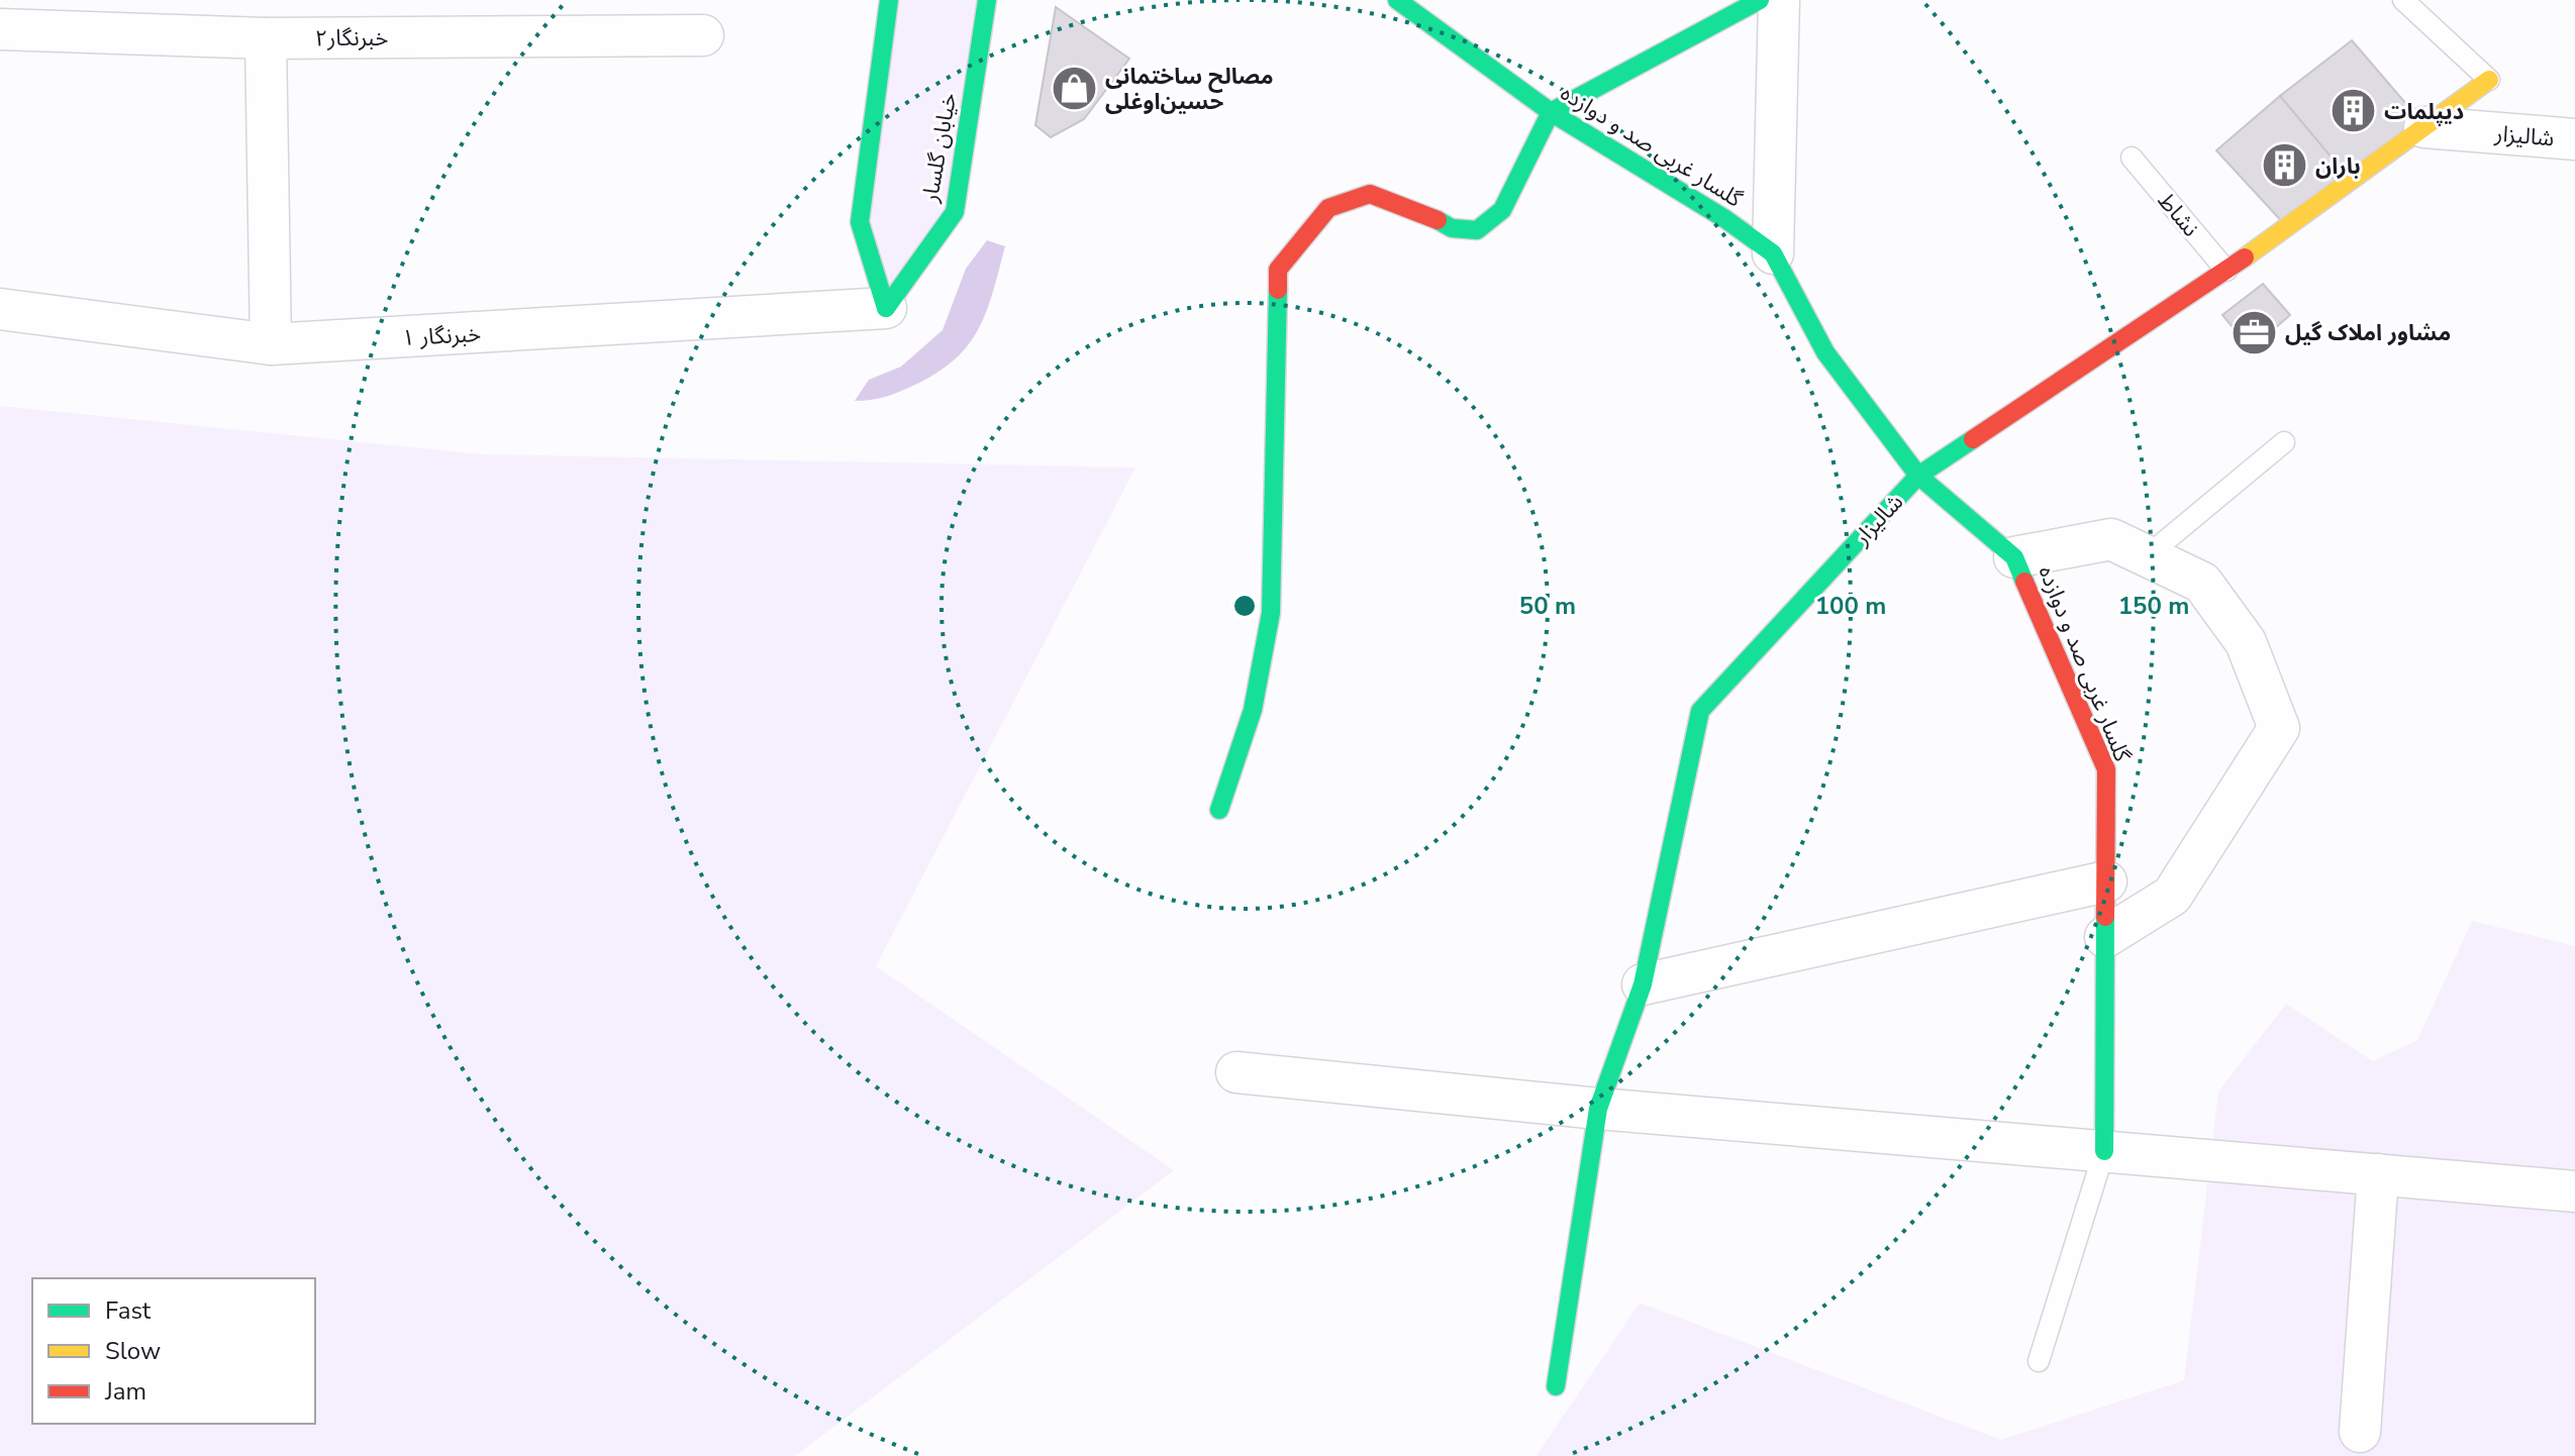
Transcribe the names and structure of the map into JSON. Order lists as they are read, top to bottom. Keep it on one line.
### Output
{"streets":{"street":["خبرنگار۲","شالیزار","گلسار غربی صد و دوازده","خیابان گلسار","خبرنگار ۱"],"lane":["نشاط"]},"crossings":[["شالیزار","گلسار غربی صد و دوازده"],["شالیزار","نشاط"],["خیابان گلسار","خبرنگار ۱"]],"places":{"shop":["مصالح ساختمانی حسین‌اوغلی"],"building":["دیپلمات","باران"],"office":["مشاور املاک گیل"]},"legend":["Fast","Slow","Jam"],"rings":["50 m","100 m","150 m"]}
